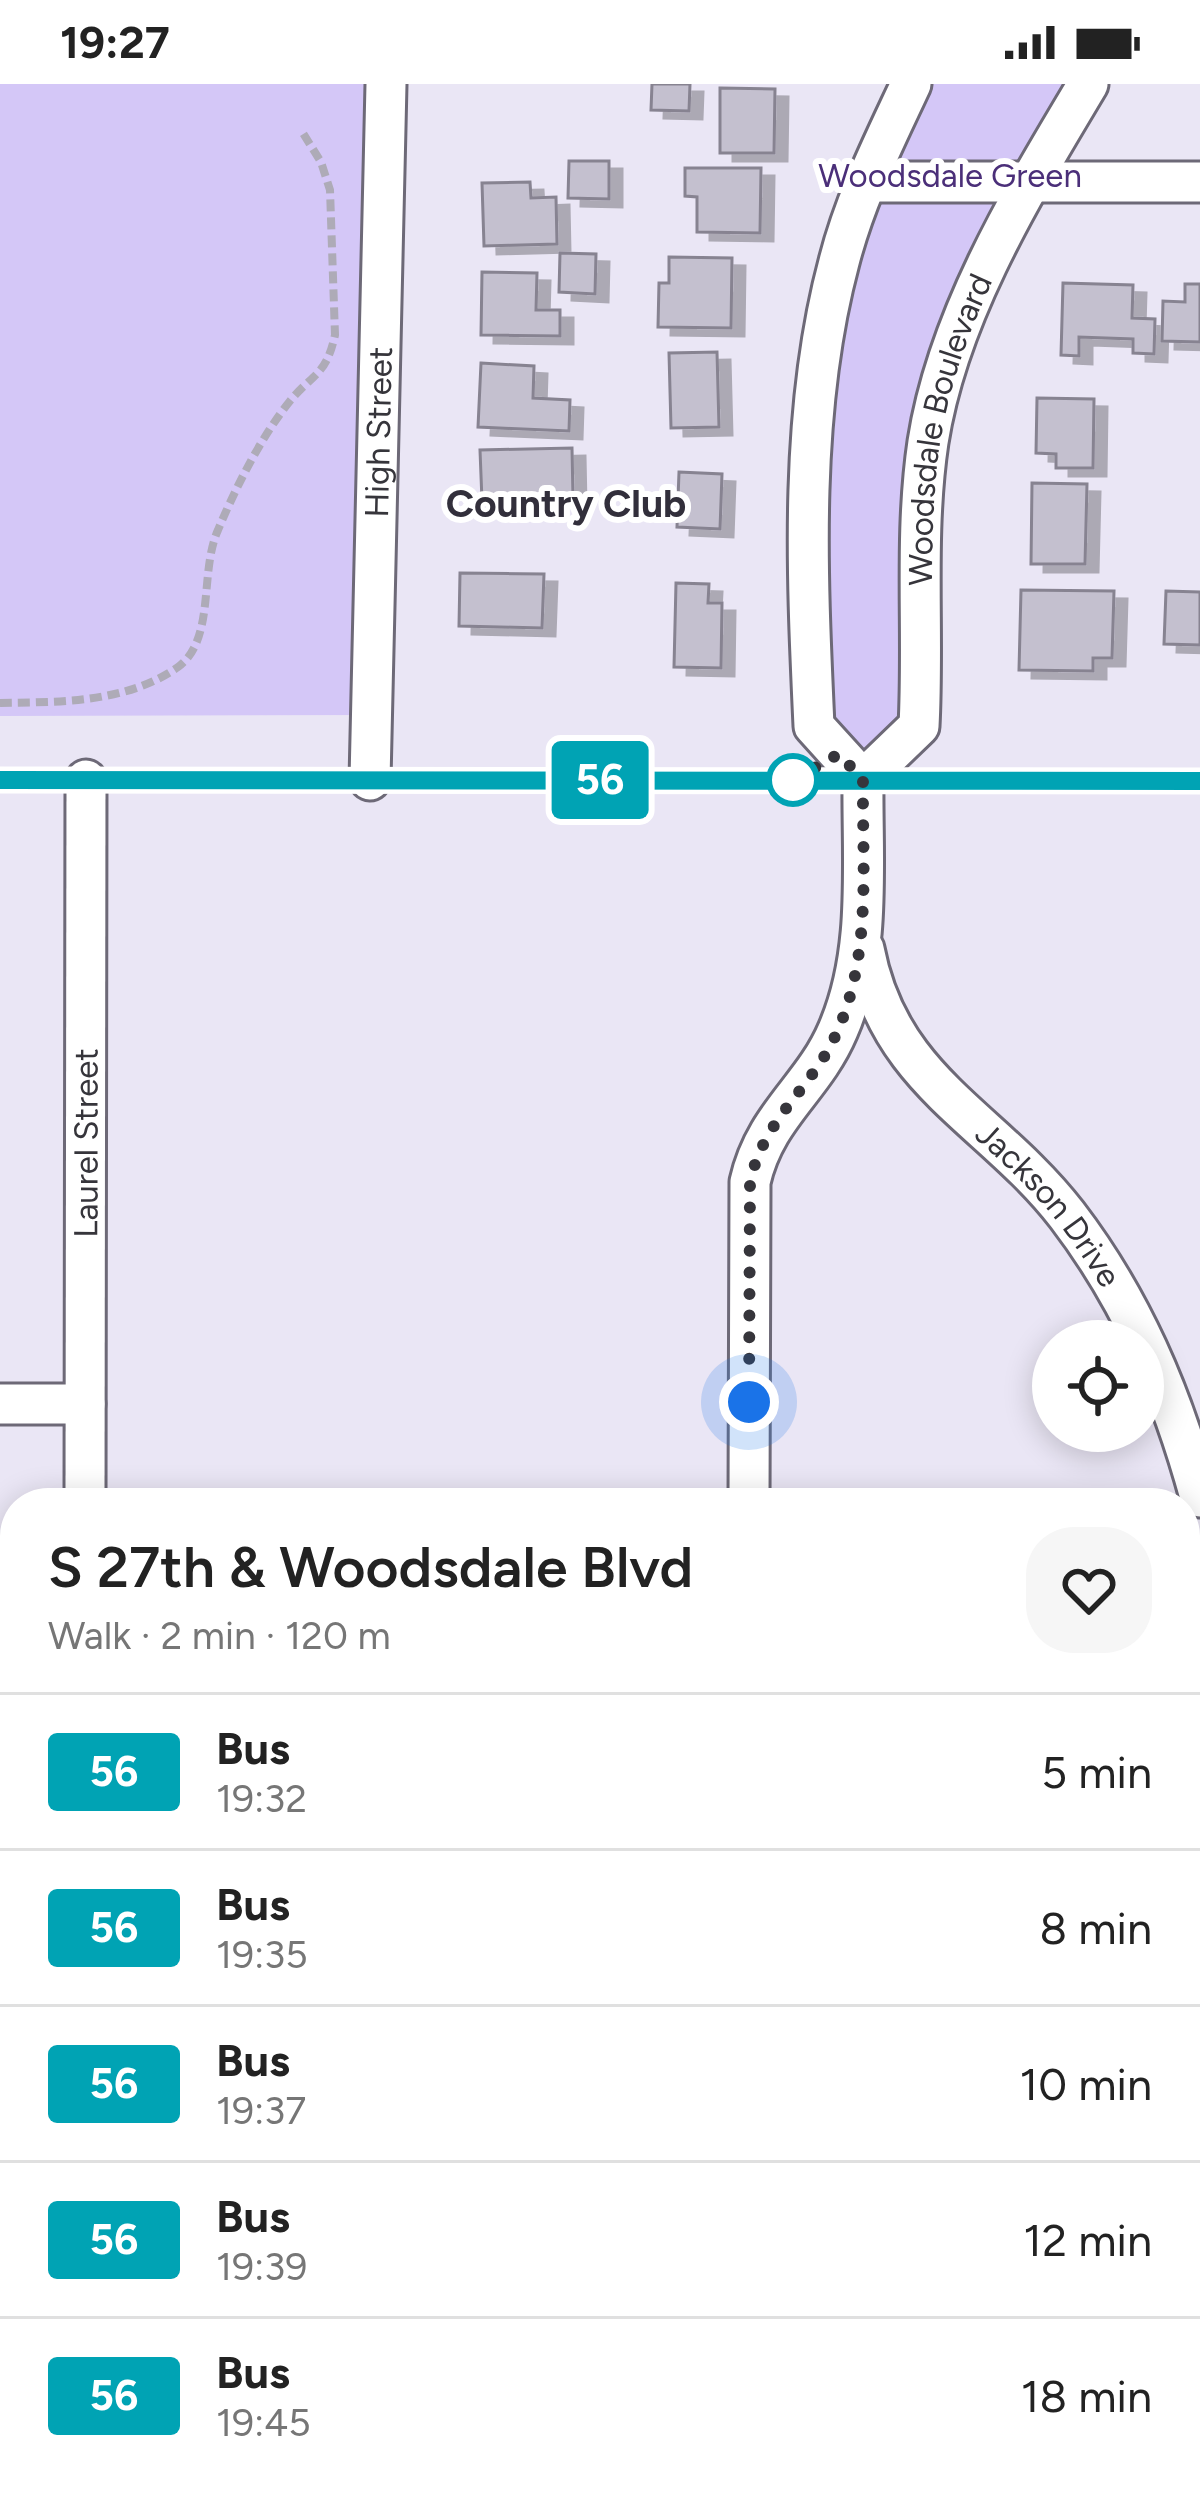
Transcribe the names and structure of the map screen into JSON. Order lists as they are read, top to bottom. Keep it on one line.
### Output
{"streets":{"street":["Woodsdale Boulevard","High Street","Laurel Street","Jackson Drive"]},"districts":["Country Club"],"parks":["Woodsdale Green"],"lines":["bus line 56"],"page":{"status":"19:27","on_map":"56","heading":["S 27th & Woodsdale Blvd","Walk · 2 min · 120 m"],"list":[{"mark":"56","name":"Bus","note":"19:32","value":"5 min"},{"mark":"56","name":"Bus","note":"19:35","value":"8 min"},{"mark":"56","name":"Bus","note":"19:37","value":"10 min"},{"mark":"56","name":"Bus","note":"19:39","value":"12 min"},{"mark":"56","name":"Bus","note":"19:45","value":"18 min"}]}}
